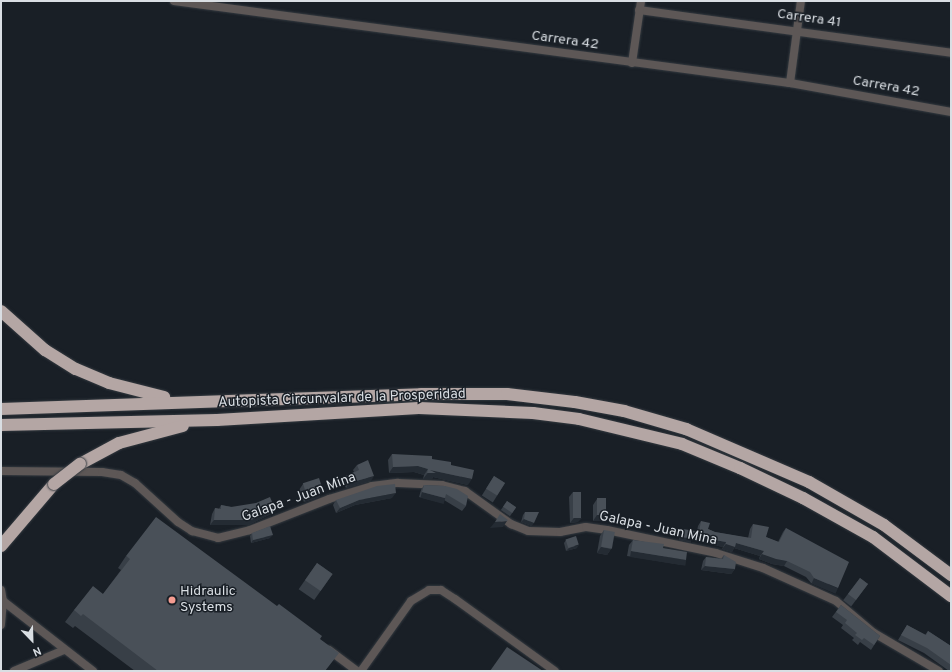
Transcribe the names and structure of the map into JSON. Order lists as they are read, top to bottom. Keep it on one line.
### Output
{"streets":{"highway":["Autopista Circunvalar de la Prosperidad"],"street":["Carrera 41","Carrera 42","Galapa - Juan Mina"]},"places":["Hidraulic Systems"],"north":"bottom right"}
